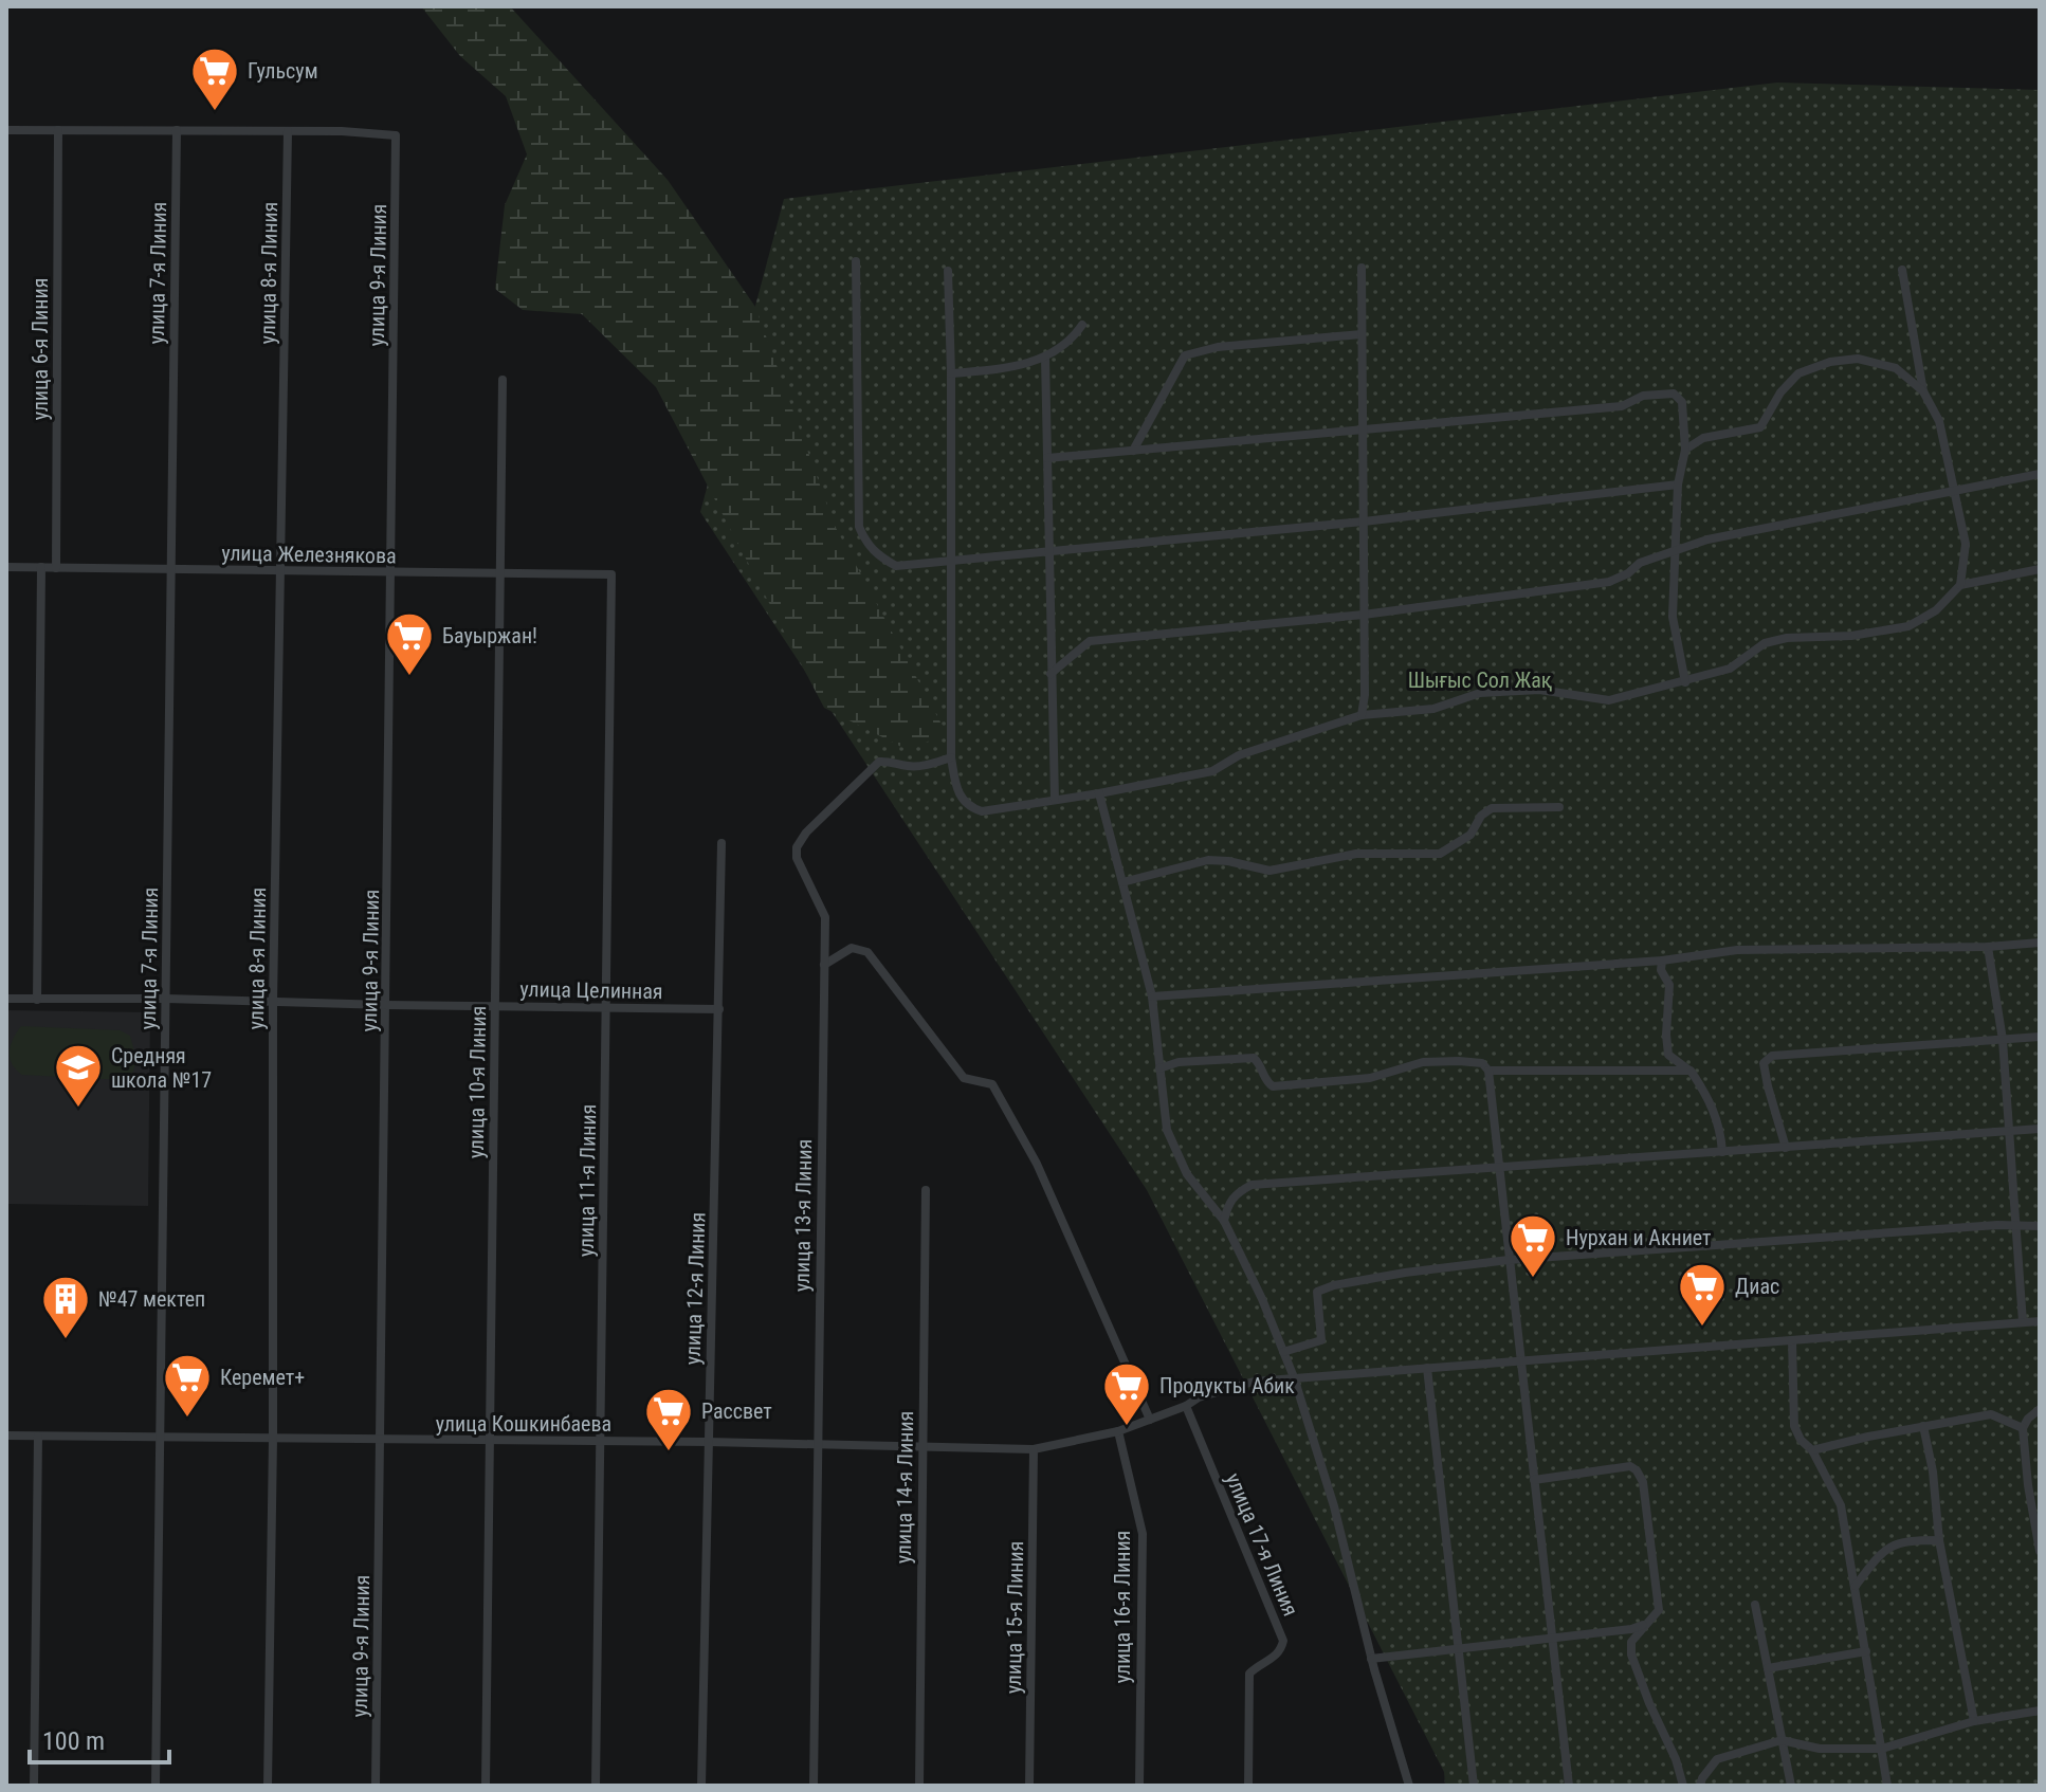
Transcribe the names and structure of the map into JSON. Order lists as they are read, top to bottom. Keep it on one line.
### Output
{"streets":{"street":["улица 7-я Линия","улица 8-я Линия","улица 9-я Линия","улица 6-я Линия","улица Железнякова","улица Целинная","улица 10-я Линия","улица 11-я Линия","улица 13-я Линия","улица 12-я Линия","улица Кошкинбаева","улица 14-я Линия","улица 17-я Линия","улица 16-я Линия","улица 15-я Линия"]},"crossings":[["улица 7-я Линия","улица Железнякова"],["улица 7-я Линия","улица Целинная"],["улица 7-я Линия","улица Кошкинбаева"],["улица 8-я Линия","улица 9-я Линия"],["улица 8-я Линия","улица Железнякова"],["улица 8-я Линия","улица Целинная"],["улица 8-я Линия","улица Кошкинбаева"],["улица 9-я Линия","улица Железнякова"],["улица 9-я Линия","улица Целинная"],["улица 9-я Линия","улица Кошкинбаева"],["улица 6-я Линия","улица Железнякова"],["улица Железнякова","улица 10-я Линия"],["улица Железнякова","улица 11-я Линия"],["улица Целинная","улица 10-я Линия"],["улица Целинная","улица 11-я Линия"],["улица Целинная","улица 12-я Линия"],["улица 10-я Линия","улица Кошкинбаева"],["улица 11-я Линия","улица Кошкинбаева"],["улица 13-я Линия","улица Кошкинбаева"],["улица 12-я Линия","улица Кошкинбаева"],["улица Кошкинбаева","улица 14-я Линия"],["улица Кошкинбаева","улица 17-я Линия"],["улица Кошкинбаева","улица 16-я Линия"],["улица Кошкинбаева","улица 15-я Линия"]],"parks":["Шығыс Сол Жақ"],"places":{"supermarket":["Гульсум","Бауыржан!","Нурхан и Акниет","Диас","Керемет+","Продукты Абик","Рассвет"],"school or university":["Средняя школа №17"],"building":["№47 мектеп"]},"scale_bar":"100 m"}
